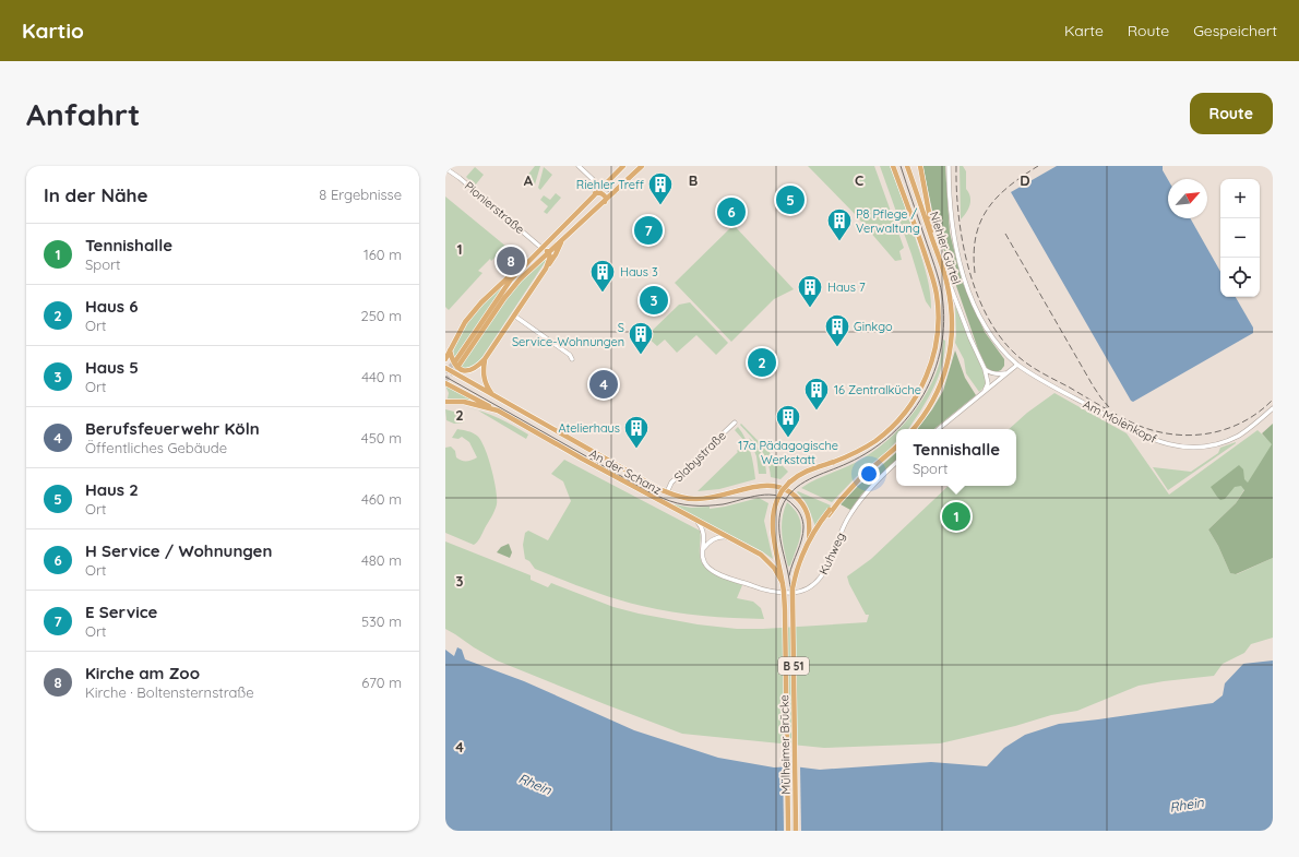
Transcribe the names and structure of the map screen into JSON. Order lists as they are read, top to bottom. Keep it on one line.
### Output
{"streets":{"main road":["Niehler Gürtel","An der Schanz","B 51","Mülheimer Brücke"],"street":["Pionierstraße","Am Molenkopf","Slabystraße","Kuhweg"]},"crossings":[["Niehler Gürtel","An der Schanz"],["Slabystraße","An der Schanz"],["An der Schanz","Kuhweg"],["An der Schanz","B 51"],["An der Schanz","Mülheimer Brücke"]],"water":["Rhein"],"places":{"building":["Riehler Treff","P8 Pflege / Verwaltung","Haus 3","Haus 7","Ginkgo","S Service-Wohnungen","16 Zentralküche","17a Pädagogische Werkstatt","Atelierhaus"]},"north":"top right","page":{"header":"Kartio","nav":["Karte","Route","Gespeichert"],"buttons":"Route","title":"Anfahrt","heading":["In der Nähe","8 Ergebnisse"],"map_buttons":["+","−"],"pins":["5","6","7","8","3","2","4","1"],"list":[{"mark":"1","name":"Tennishalle","note":"Sport","value":"160 m"},{"mark":"2","name":"Haus 6","note":"Ort","value":"250 m"},{"mark":"3","name":"Haus 5","note":"Ort","value":"440 m"},{"mark":"4","name":"Berufsfeuerwehr Köln","note":"Öffentliches Gebäude","value":"450 m"},{"mark":"5","name":"Haus 2","note":"Ort","value":"460 m"},{"mark":"6","name":"H Service / Wohnungen","note":"Ort","value":"480 m"},{"mark":"7","name":"E Service","note":"Ort","value":"530 m"},{"mark":"8","name":"Kirche am Zoo","note":"Kirche · Boltensternstraße","value":"670 m"}],"popup":["Tennishalle","Sport"]},"grid":{"columns":["A","B","C","D"],"rows":["1","2","3","4"]}}
